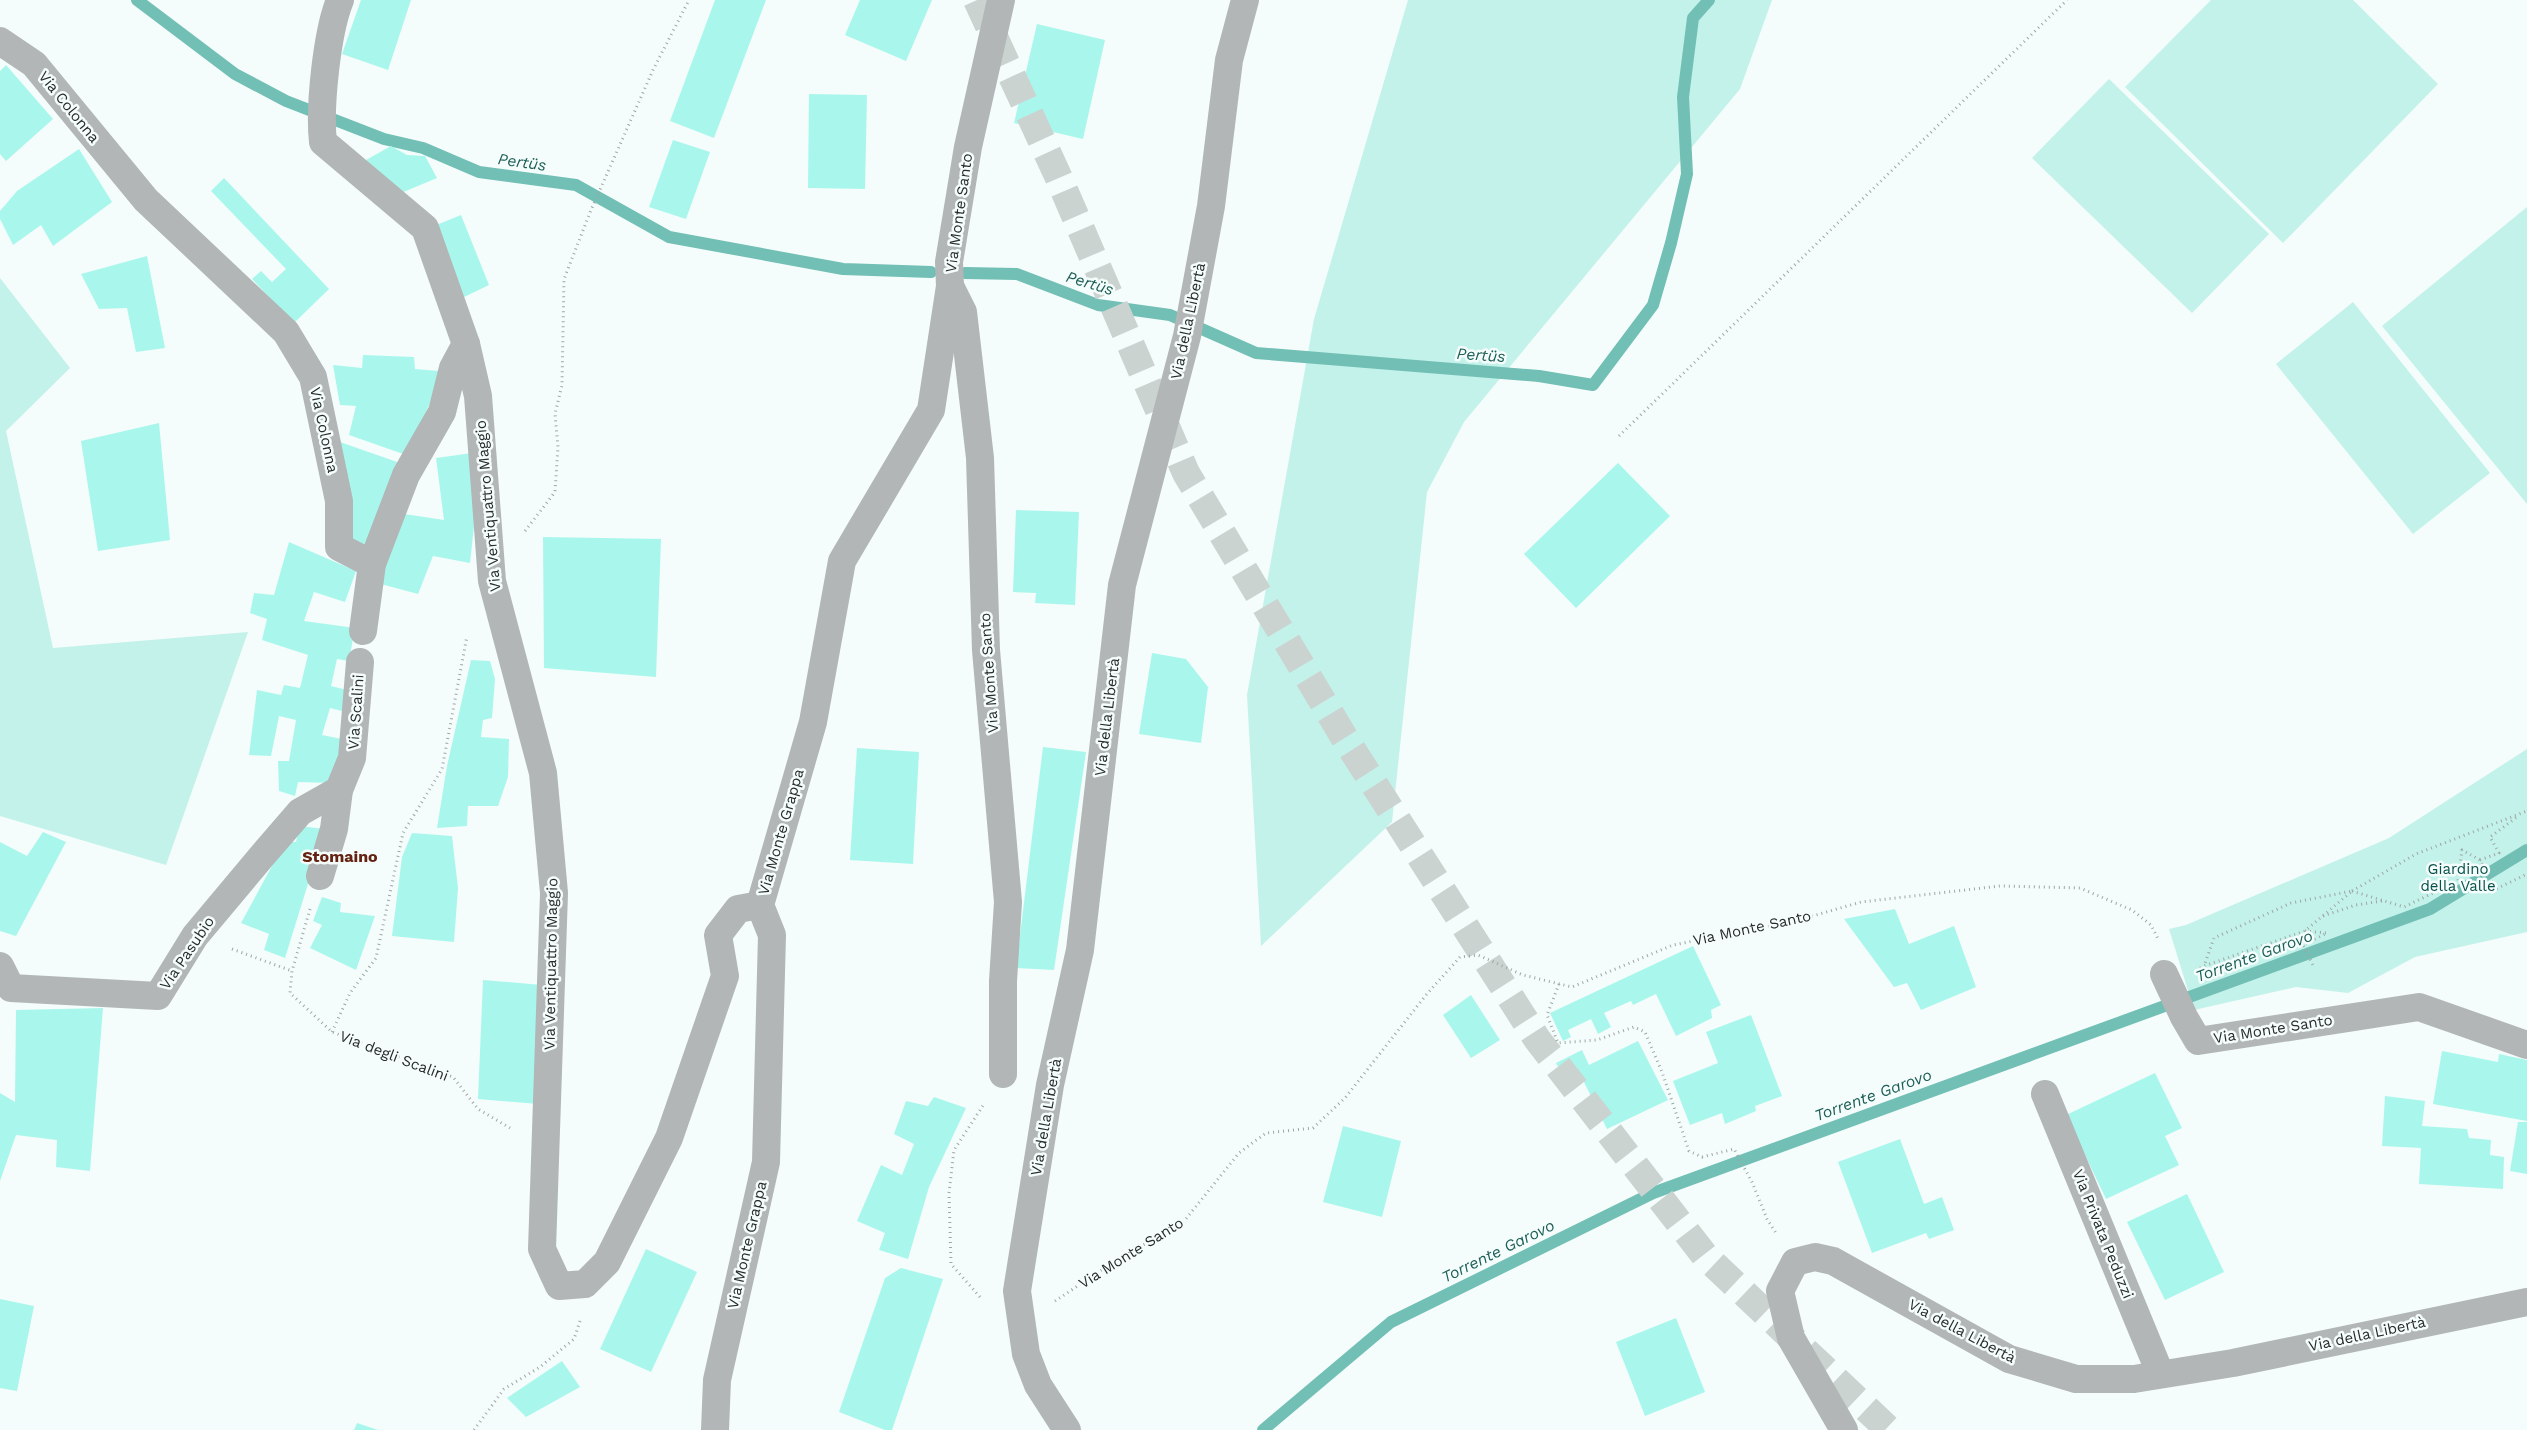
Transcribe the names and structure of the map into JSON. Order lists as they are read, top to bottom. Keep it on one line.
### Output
{"streets":{"street":["Via Colonna","Via Monte Santo","Via della Libertà","Via Ventiquattro Maggio","Via Scalini","Via Monte Grappa","Via Pasubio","Via Privata Peduzzi"],"path":["Via degli Scalini"]},"crossings":[["Via Monte Santo","Via Monte Grappa"],["Via della Libertà","Via Privata Peduzzi"],["Via Ventiquattro Maggio","Via degli Scalini"],["Via Scalini","Via Pasubio"]],"districts":["Stomaino"],"water":["Pertüs","Torrente Garovo"],"parks":["Giardino della Valle"]}
